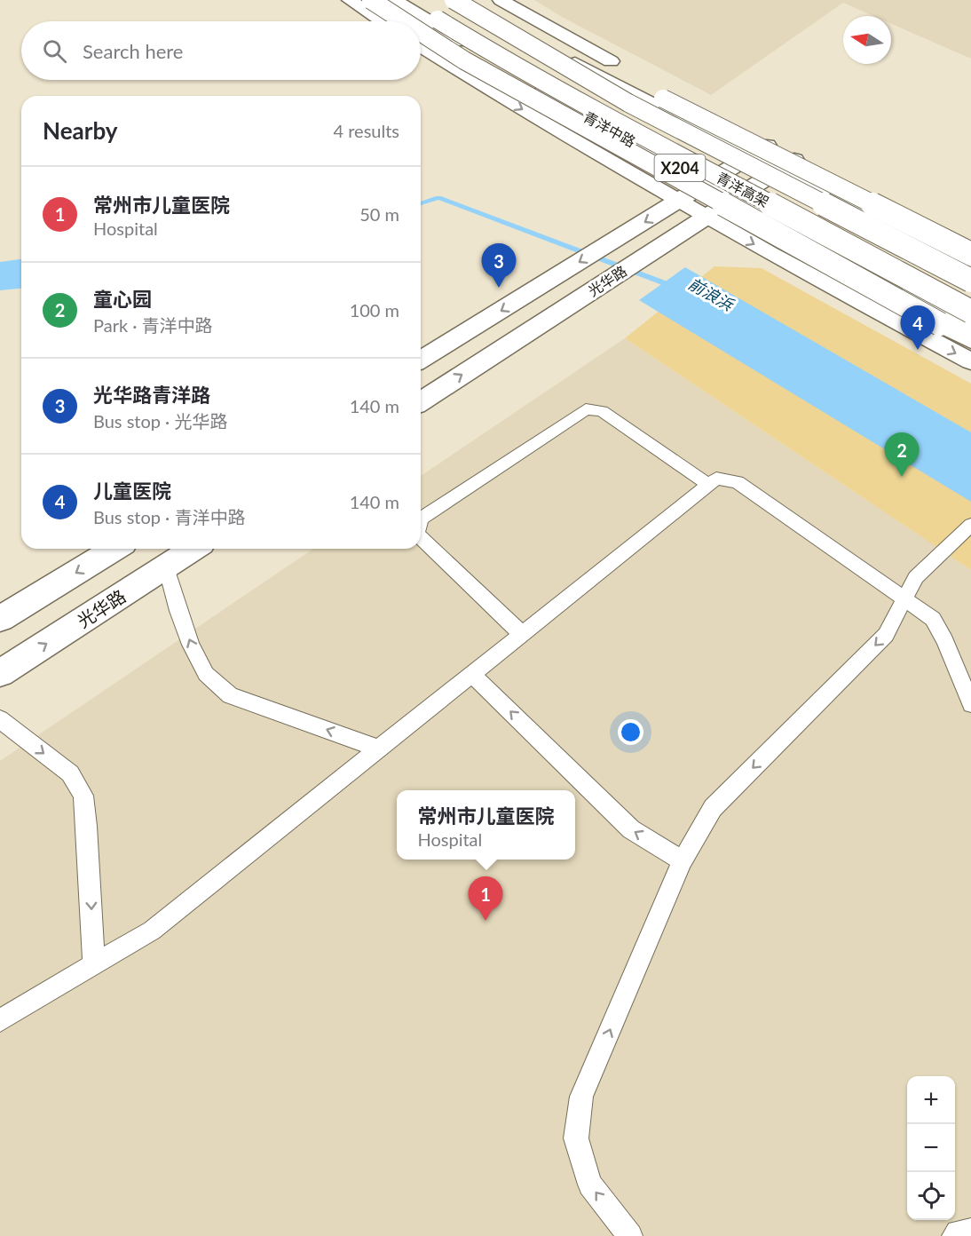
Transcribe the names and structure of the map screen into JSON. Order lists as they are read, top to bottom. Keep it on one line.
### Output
{"streets":{"main road":["青洋中路","X204","青洋高架","光华路"]},"crossings":[["青洋中路","光华路"],["X204","青洋高架"],["X204","光华路"]],"water":["前浪浜"],"north":"left","page":{"search":"Search here","heading":["Nearby","4 results"],"list":[{"mark":"1","name":"常州市儿童医院","note":"Hospital","value":"50 m"},{"mark":"2","name":"童心园","note":"Park · 青洋中路","value":"100 m"},{"mark":"3","name":"光华路青洋路","note":"Bus stop · 光华路","value":"140 m"},{"mark":"4","name":"儿童医院","note":"Bus stop · 青洋中路","value":"140 m"}],"pins":["3","4","2","1"],"popup":["常州市儿童医院","Hospital"],"map_buttons":["+","−"]}}
